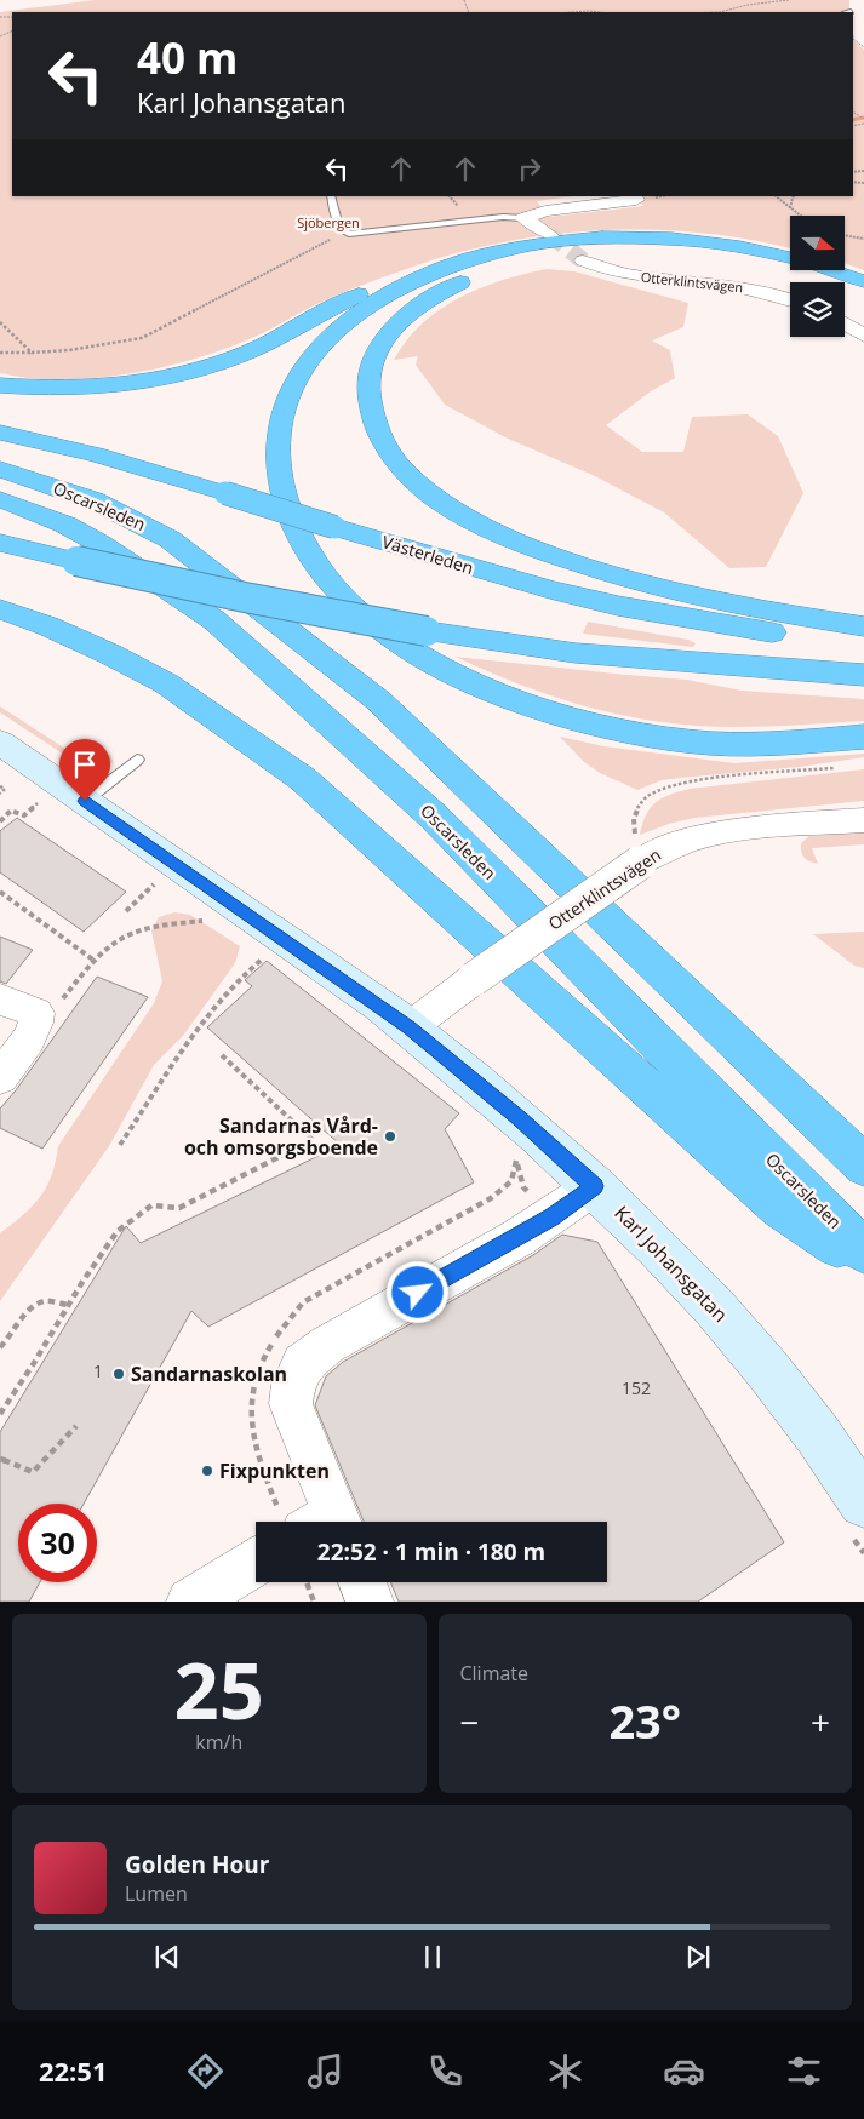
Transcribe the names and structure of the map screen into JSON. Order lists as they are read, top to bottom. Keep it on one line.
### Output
{"streets":{"highway":["Oscarsleden","Västerleden"],"street":["Otterklintsvägen","Karl Johansgatan"]},"crossings":[["Otterklintsvägen","Karl Johansgatan"]],"parks":["Sjöbergen"],"places":["Sandarnas Vård- och omsorgsboende","Sandarnaskolan","Fixpunkten"],"house_numbers":["1","152"],"north":"right","page":{"turn":["40 m","Karl Johansgatan"],"limit":"30","trip":"22:52 · 1 min · 180 m","tile":[["25","km/h"],"Climate"],"heat":["−","23°","+"],"song":["Golden Hour","Lumen"],"tabs":"22:51"}}
